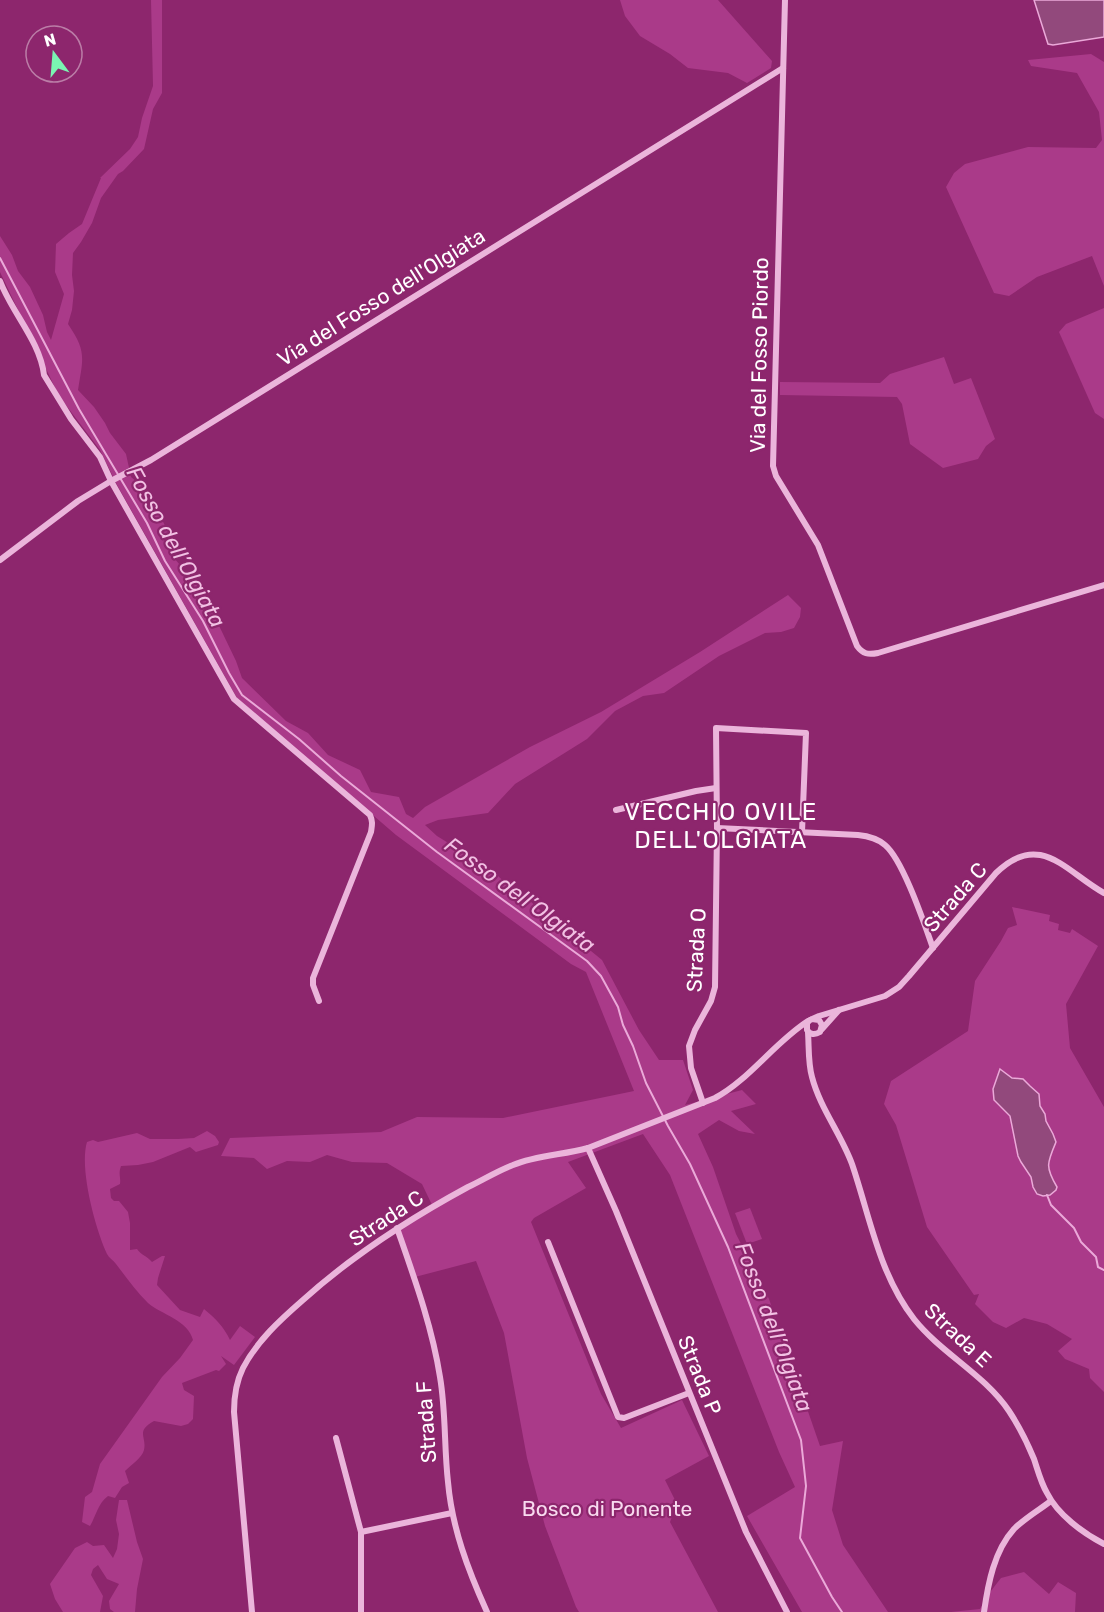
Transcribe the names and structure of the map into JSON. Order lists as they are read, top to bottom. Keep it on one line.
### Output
{"streets":{"street":["Via del Fosso dell'Olgiata","Via del Fosso Piordo","Strada C","Strada O","Strada E","Strada P","Strada F"]},"crossings":[["Via del Fosso dell'Olgiata","Via del Fosso Piordo"],["Strada C","Strada O"],["Strada C","Strada E"],["Strada C","Strada P"],["Strada C","Strada F"]],"districts":["VECCHIO OVILE DELL'OLGIATA"],"water":["Fosso dell’Olgiata"],"parks":["Bosco di Ponente"],"north":"top"}
